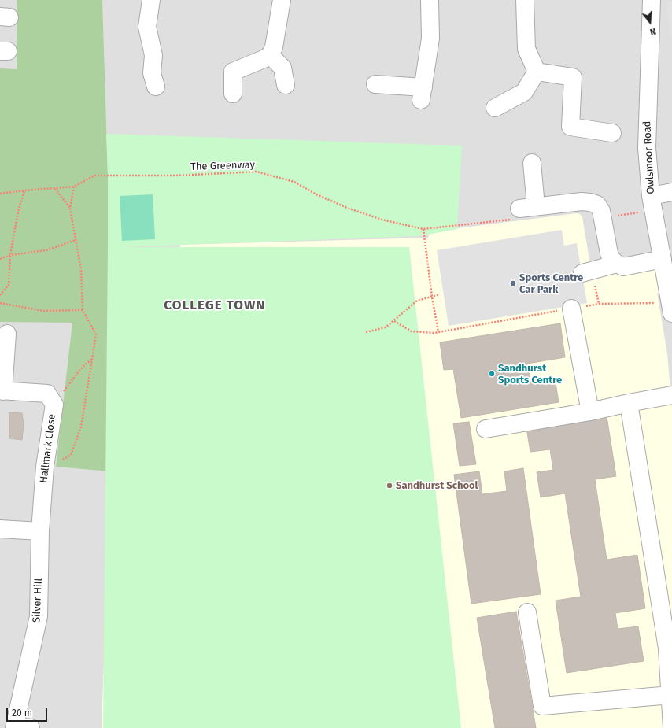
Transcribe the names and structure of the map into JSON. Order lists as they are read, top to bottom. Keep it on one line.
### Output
{"streets":{"street":["Owlsmoor Road","Hallmark Close","Silver Hill"],"path":["The Greenway"]},"crossings":[["Hallmark Close","Silver Hill"]],"districts":["COLLEGE TOWN"],"places":["Sports Centre Car Park","Sandhurst Sports Centre","Sandhurst School"],"scale_bar":"20 m","north":"bottom"}
